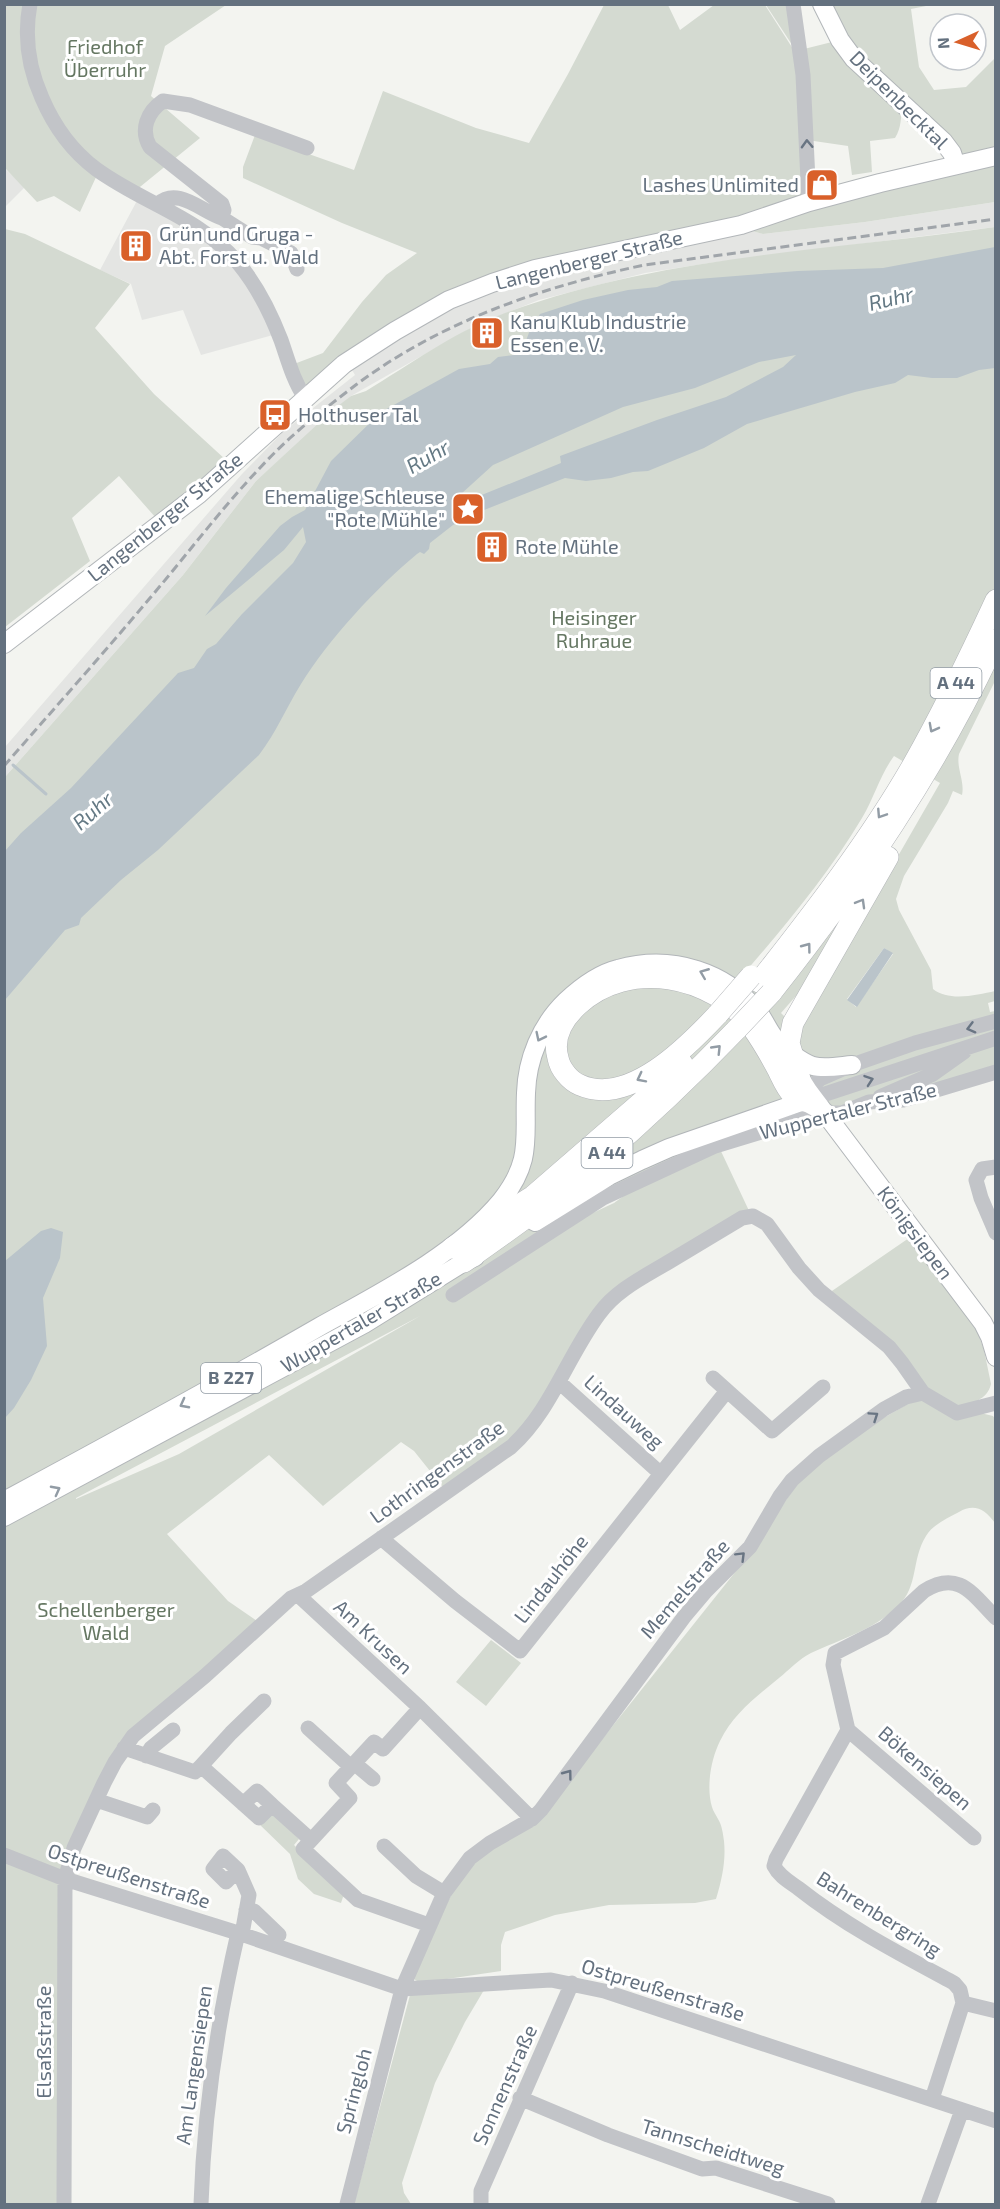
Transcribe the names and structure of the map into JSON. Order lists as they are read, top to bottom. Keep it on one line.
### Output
{"streets":{"highway":["A 44"],"main road":["Deipenbecktal","Langenberger Straße","Wuppertaler Straße","Königsiepen","B 227"],"street":["Lindauweg","Lothringenstraße","Lindauhöhe","Memelstraße","Am Krusen","Bökensiepen","Ostpreußenstraße","Bahrenbergring","Elsaßstraße","Am Langensiepen","Sonnenstraße","Springloh","Tannscheidtweg"]},"crossings":[["Deipenbecktal","Langenberger Straße"],["A 44","Wuppertaler Straße"],["Wuppertaler Straße","Königsiepen"],["Lindauweg","Lothringenstraße"],["Lindauweg","Lindauhöhe"],["Lothringenstraße","Lindauhöhe"],["Lothringenstraße","Memelstraße"],["Lothringenstraße","Am Krusen"],["Lothringenstraße","Ostpreußenstraße"],["Lothringenstraße","Elsaßstraße"],["Memelstraße","Am Krusen"],["Memelstraße","Ostpreußenstraße"],["Memelstraße","Springloh"],["Bökensiepen","Bahrenbergring"],["Ostpreußenstraße","Elsaßstraße"],["Ostpreußenstraße","Am Langensiepen"],["Ostpreußenstraße","Sonnenstraße"],["Ostpreußenstraße","Springloh"],["Sonnenstraße","Tannscheidtweg"]],"one_way":["Memelstraße"],"water":["Ruhr"],"parks":["Friedhof Überruhr","Heisinger Ruhraue","Schellenberger Wald"],"places":{"shop":["Lashes Unlimited"],"building":["Grün und Gruga - Abt. Forst u. Wald","Kanu Klub Industrie Essen e. V.","Rote Mühle"],"bus stop":["Holthuser Tal"],"place":["Ehemalige Schleuse \"Rote Mühle\""]},"north":"left"}
